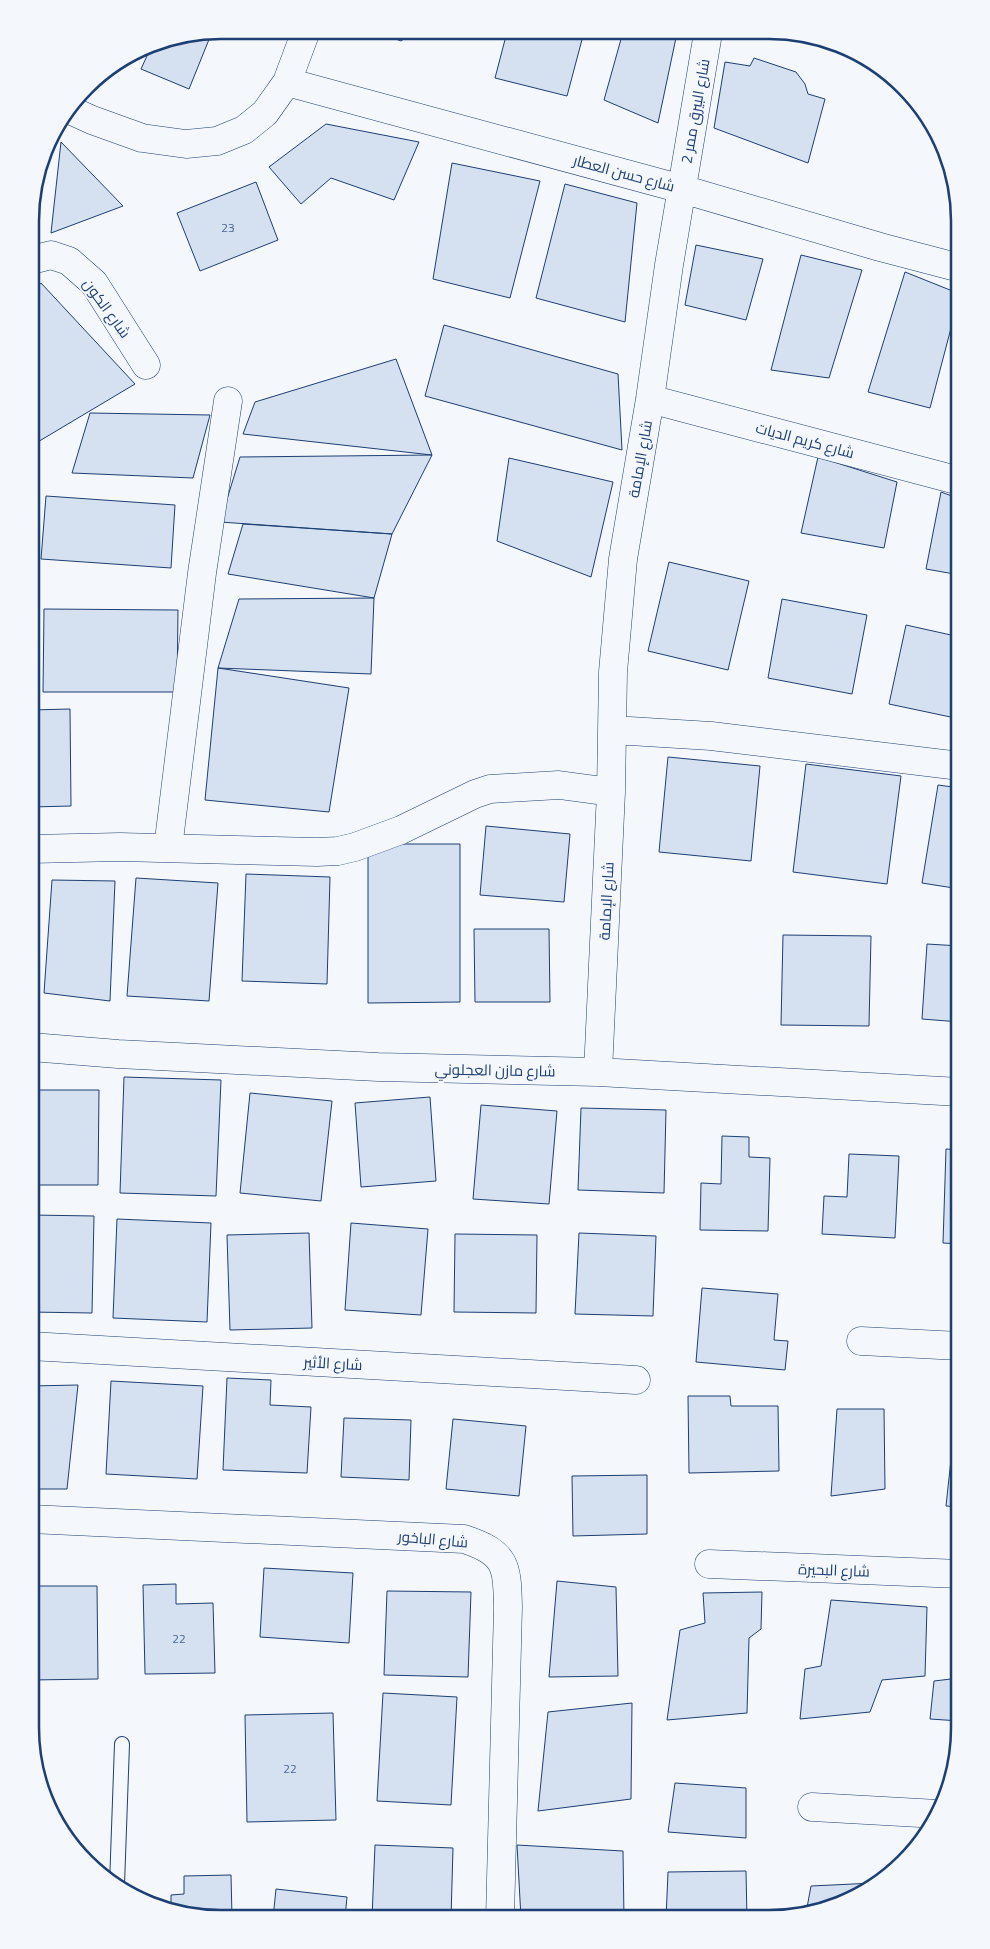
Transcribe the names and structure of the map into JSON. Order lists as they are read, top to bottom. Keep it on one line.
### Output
{"streets":{"street":["شارع البيرق ممر 2","شارع حسن العطار","شارع الكون","شارع كريم الديات","شارع الإمامة","شارع مازن العجلوني","شارع الأثير","شارع الباخور","شارع البحيرة"]},"crossings":[["شارع البيرق ممر 2","شارع حسن العطار"],["شارع البيرق ممر 2","شارع الإمامة"],["شارع حسن العطار","شارع الإمامة"],["شارع كريم الديات","شارع الإمامة"],["شارع الإمامة","شارع مازن العجلوني"]],"house_numbers":["23","22","22"]}
